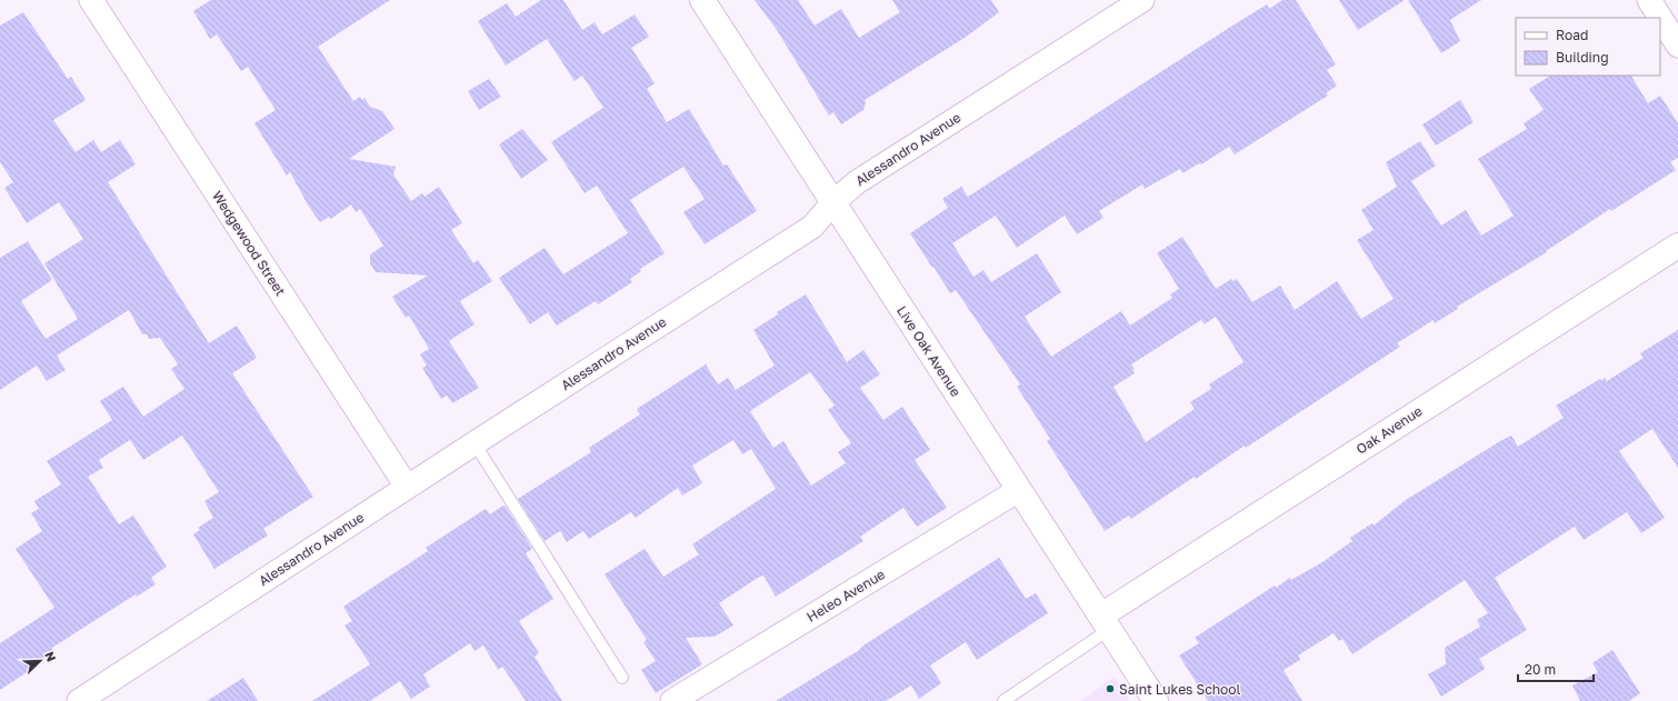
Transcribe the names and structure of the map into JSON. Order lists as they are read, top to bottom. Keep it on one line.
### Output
{"streets":{"street":["Alessandro Avenue","Wedgewood Street","Live Oak Avenue","Oak Avenue","Heleo Avenue"]},"crossings":[["Alessandro Avenue","Wedgewood Street"],["Alessandro Avenue","Live Oak Avenue"],["Live Oak Avenue","Oak Avenue"],["Live Oak Avenue","Heleo Avenue"]],"places":["Saint Lukes School"],"legend":["Road","Building"],"scale_bar":"20 m","north":"top right"}
